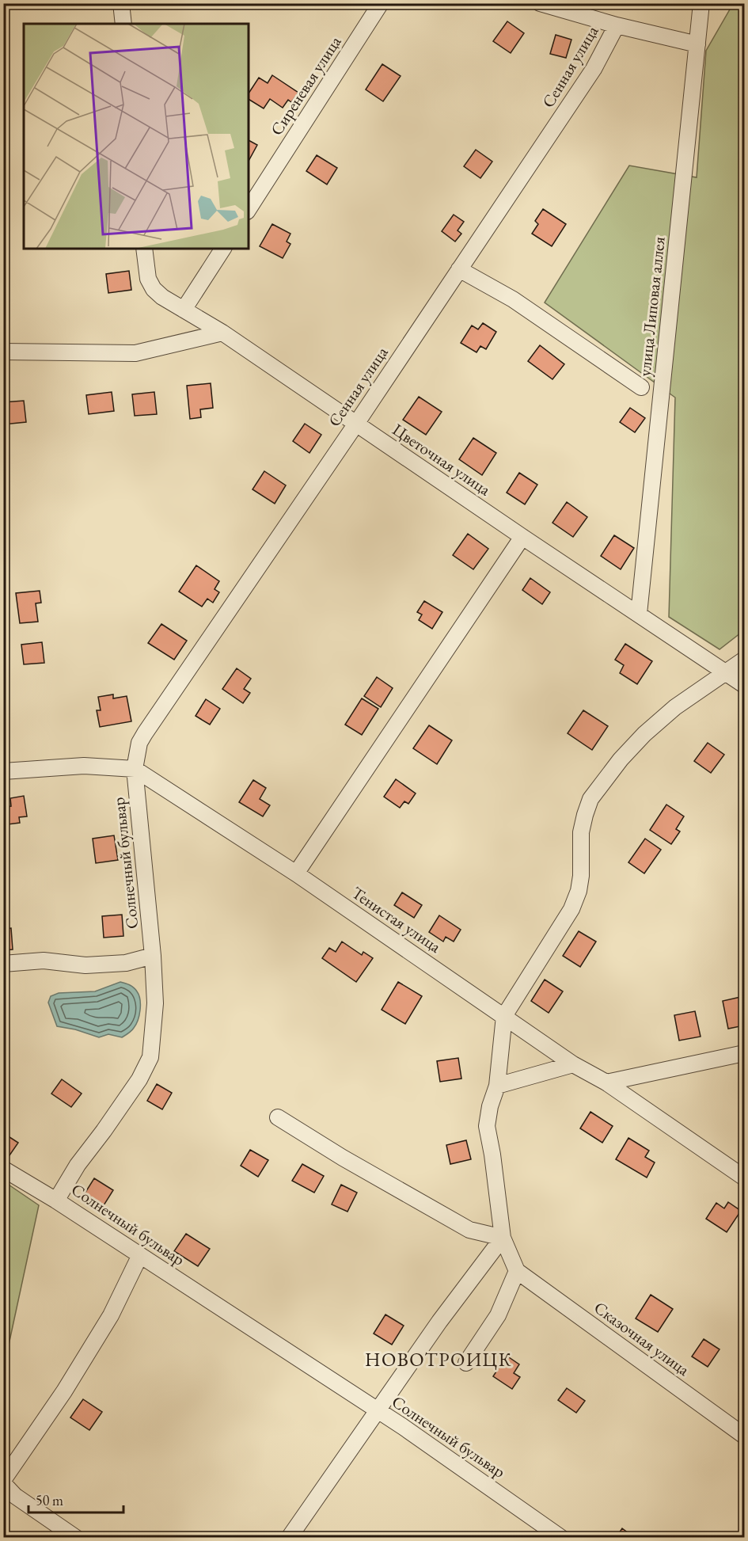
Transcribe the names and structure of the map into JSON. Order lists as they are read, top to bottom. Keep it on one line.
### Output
{"streets":{"street":["Сенная улица","Сиреневая улица","улица Липовая аллея","Цветочная улица","Солнечный бульвар","Тенистая улица","Сказочная улица"]},"crossings":[["Сенная улица","Цветочная улица"],["Сенная улица","Солнечный бульвар"],["Сенная улица","Тенистая улица"],["улица Липовая аллея","Цветочная улица"],["Солнечный бульвар","Тенистая улица"]],"districts":["НОВОТРОИЦК"],"scale_bar":"50 m"}
